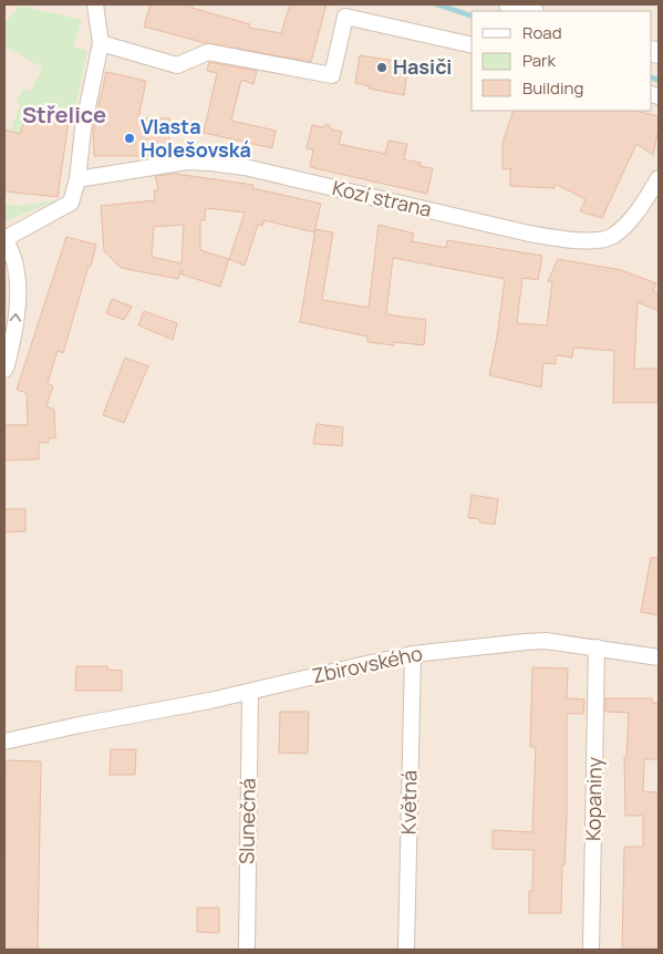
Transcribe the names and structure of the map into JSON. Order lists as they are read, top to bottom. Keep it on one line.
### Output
{"streets":{"street":["Kozí strana","Zbirovského","Kopaniny","Květná","Slunečná"]},"crossings":[["Zbirovského","Kopaniny"],["Zbirovského","Květná"],["Zbirovského","Slunečná"]],"districts":["Střelice"],"places":["Hasiči","Vlasta Holešovská"],"legend":["Road","Park","Building"]}
